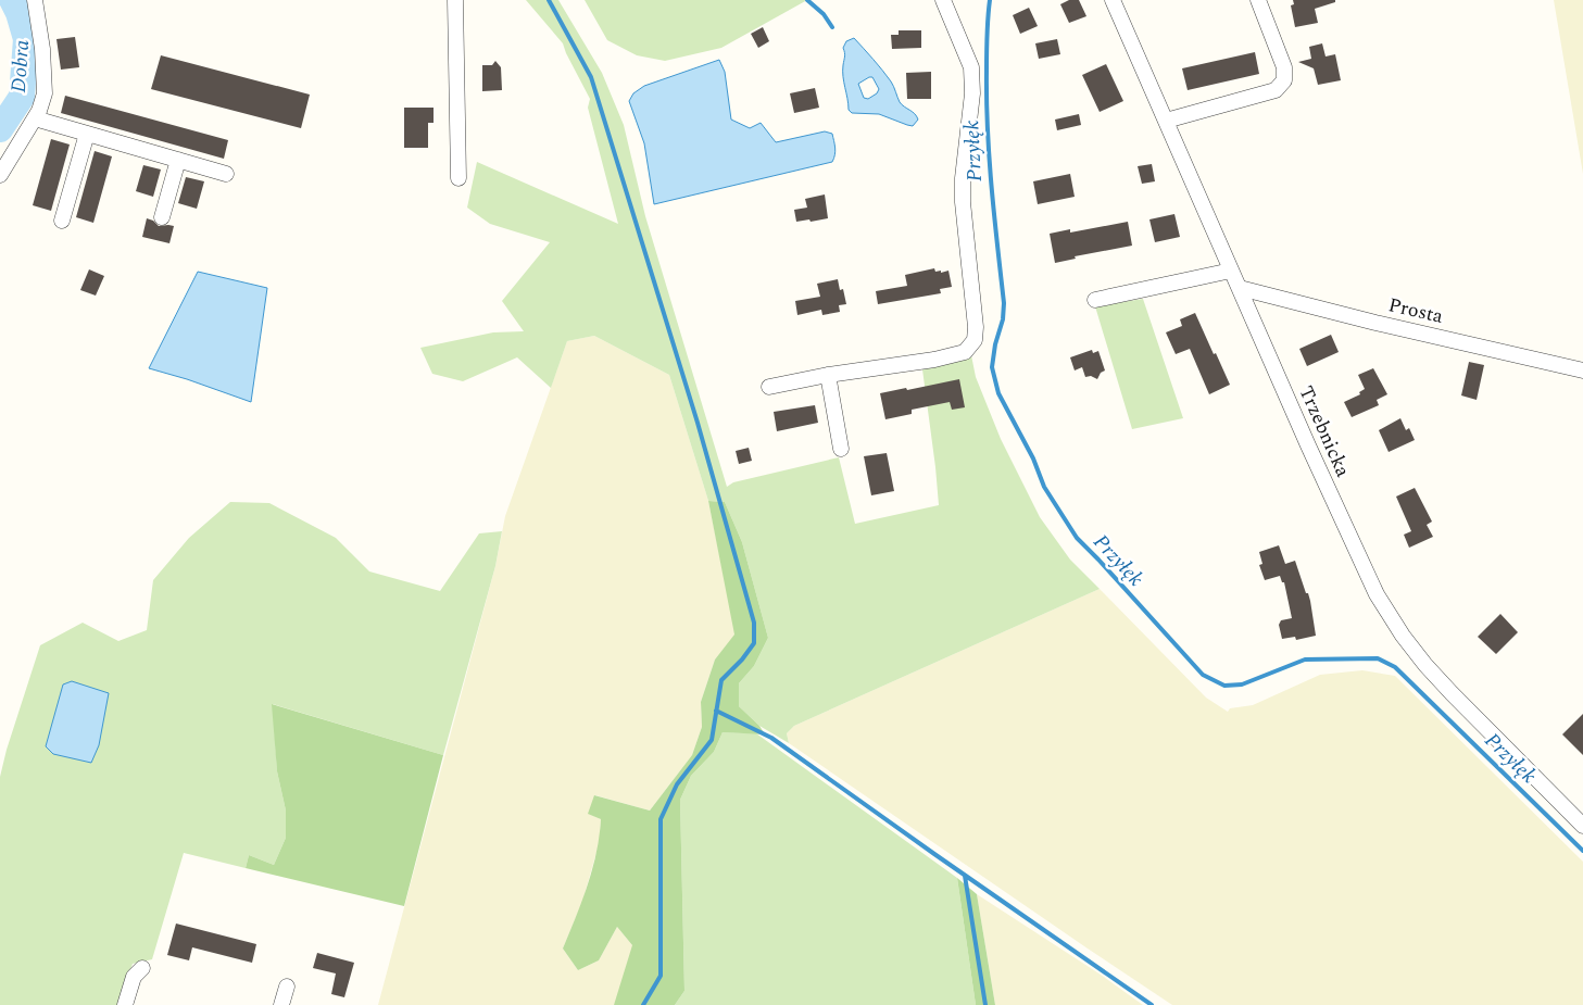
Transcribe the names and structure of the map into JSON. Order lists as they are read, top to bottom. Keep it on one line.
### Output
{"streets":{"street":["Prosta","Trzebnicka"]},"crossings":[["Prosta","Trzebnicka"]],"water":["Dobra","Przyłęk"]}
